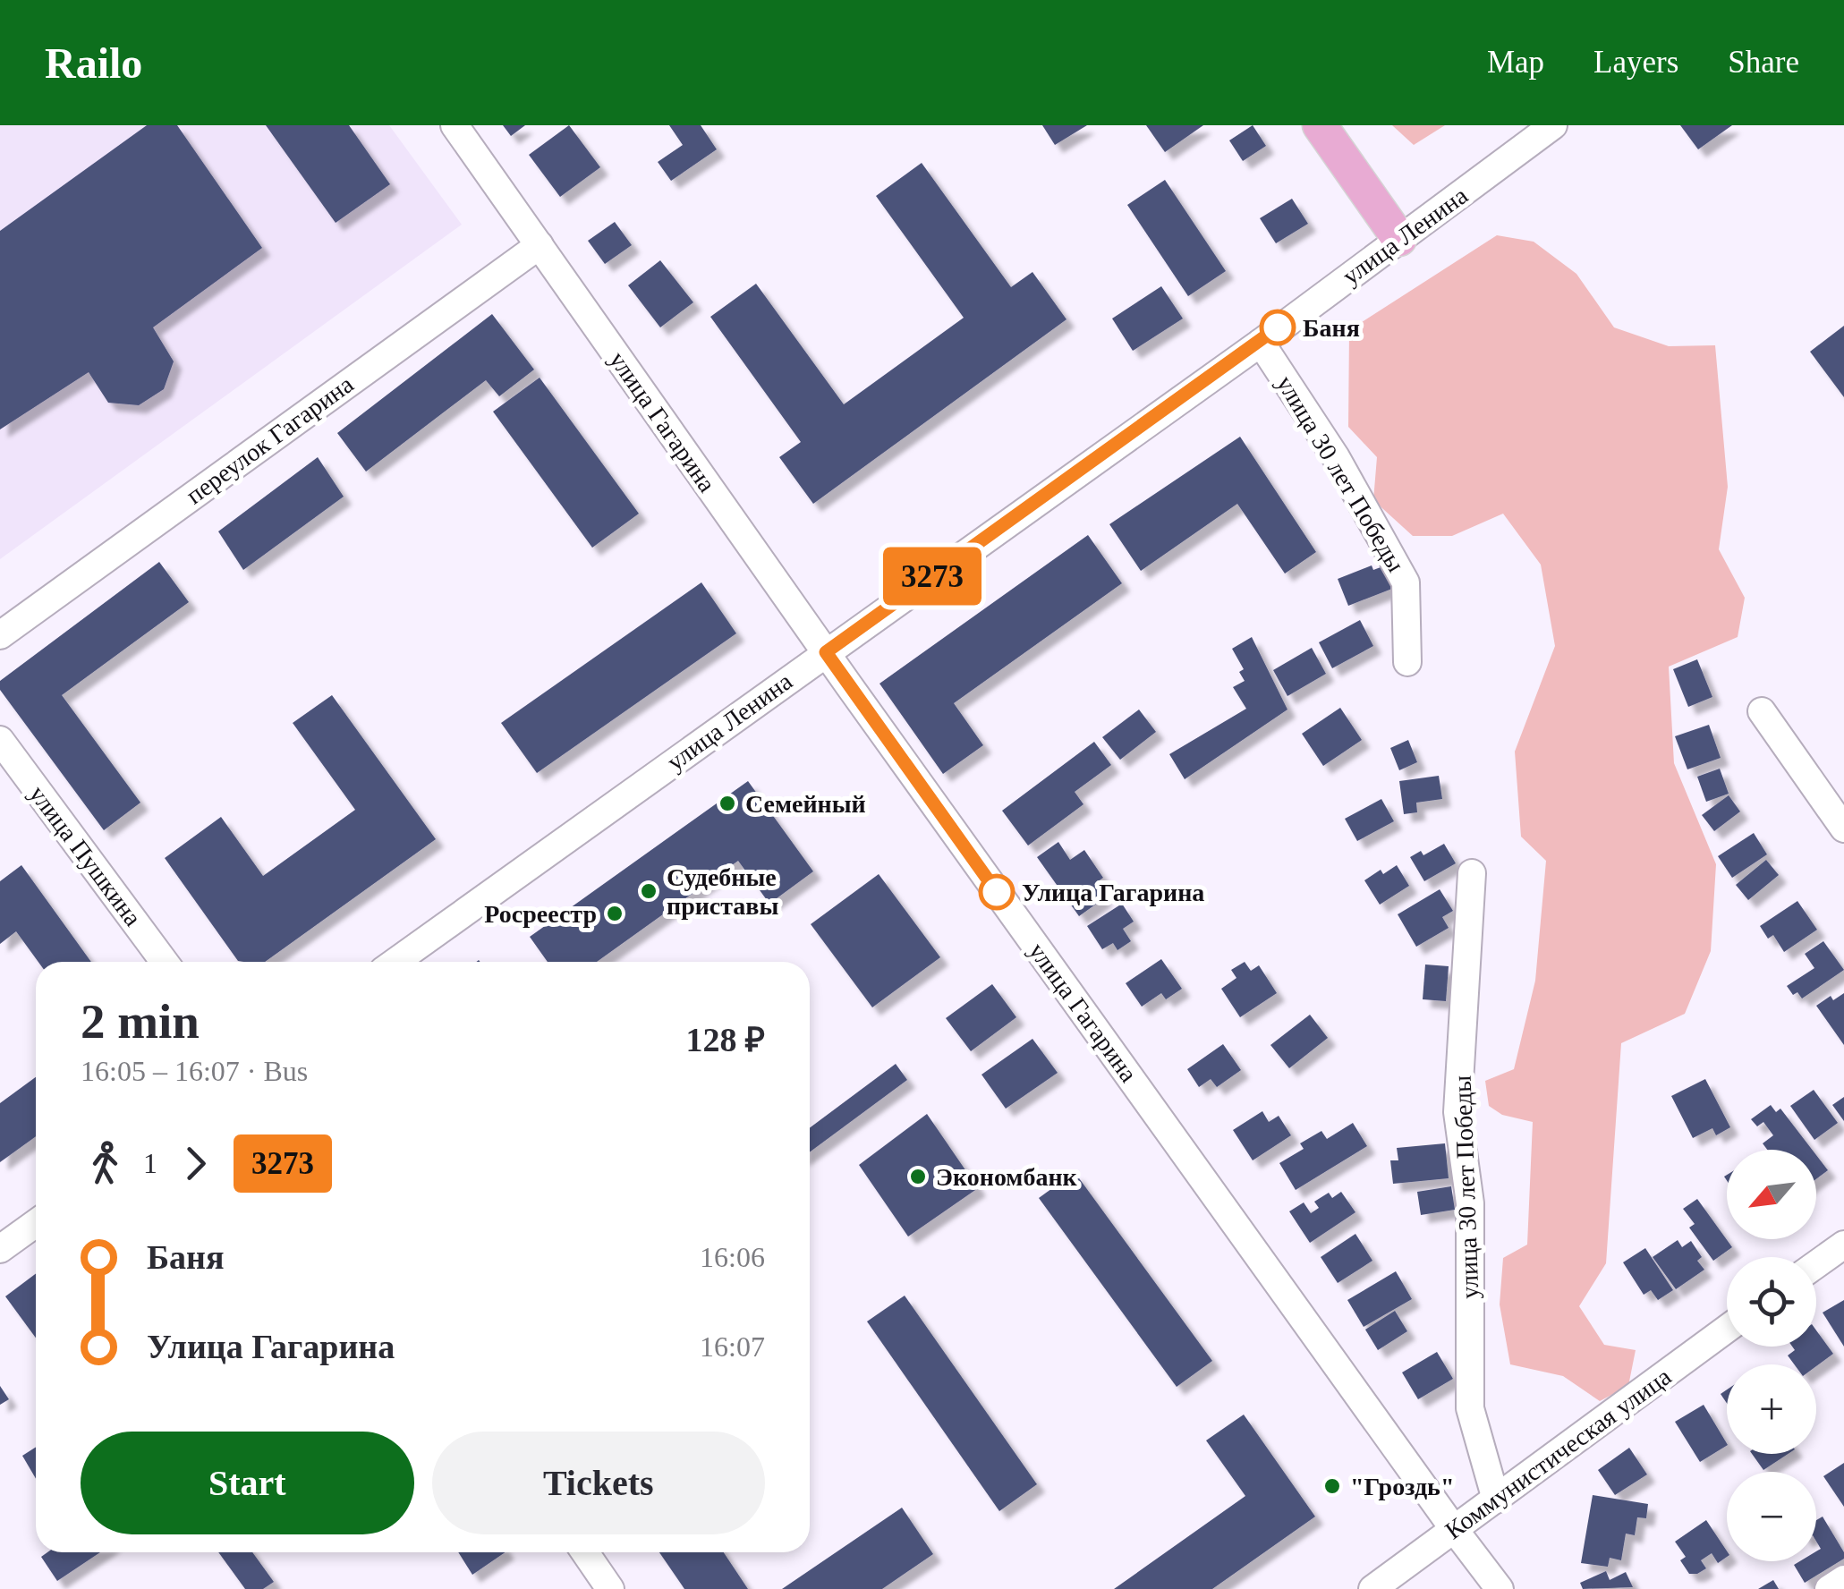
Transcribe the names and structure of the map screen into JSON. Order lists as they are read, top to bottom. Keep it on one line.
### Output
{"streets":{"street":["улица Ленина","улица Гагарина","переулок Гагарина","улица 30 лет Победы","улица Пушкина","Коммунистическая улица"]},"crossings":[["улица Ленина","улица Гагарина"],["улица Ленина","улица 30 лет Победы"],["улица Гагарина","переулок Гагарина"],["улица Гагарина","Коммунистическая улица"],["улица 30 лет Победы","Коммунистическая улица"]],"places":["Баня","Семейный","Судебные приставы","Улица Гагарина","Росреестр","Экономбанк","\"Гроздь\""],"lines":["bus line 3273"],"north":"bottom left","page":{"header":"Railo","nav":["Map","Layers","Share"],"on_map":"3273","heading":["2 min","16:05 – 16:07 · Bus","128 ₽"],"legs":["1","3273"],"map_buttons":["+","−"],"list":[{"name":"Баня","value":"16:06"},{"name":"Улица Гагарина","value":"16:07"}],"buttons":["Start","Tickets"]}}
